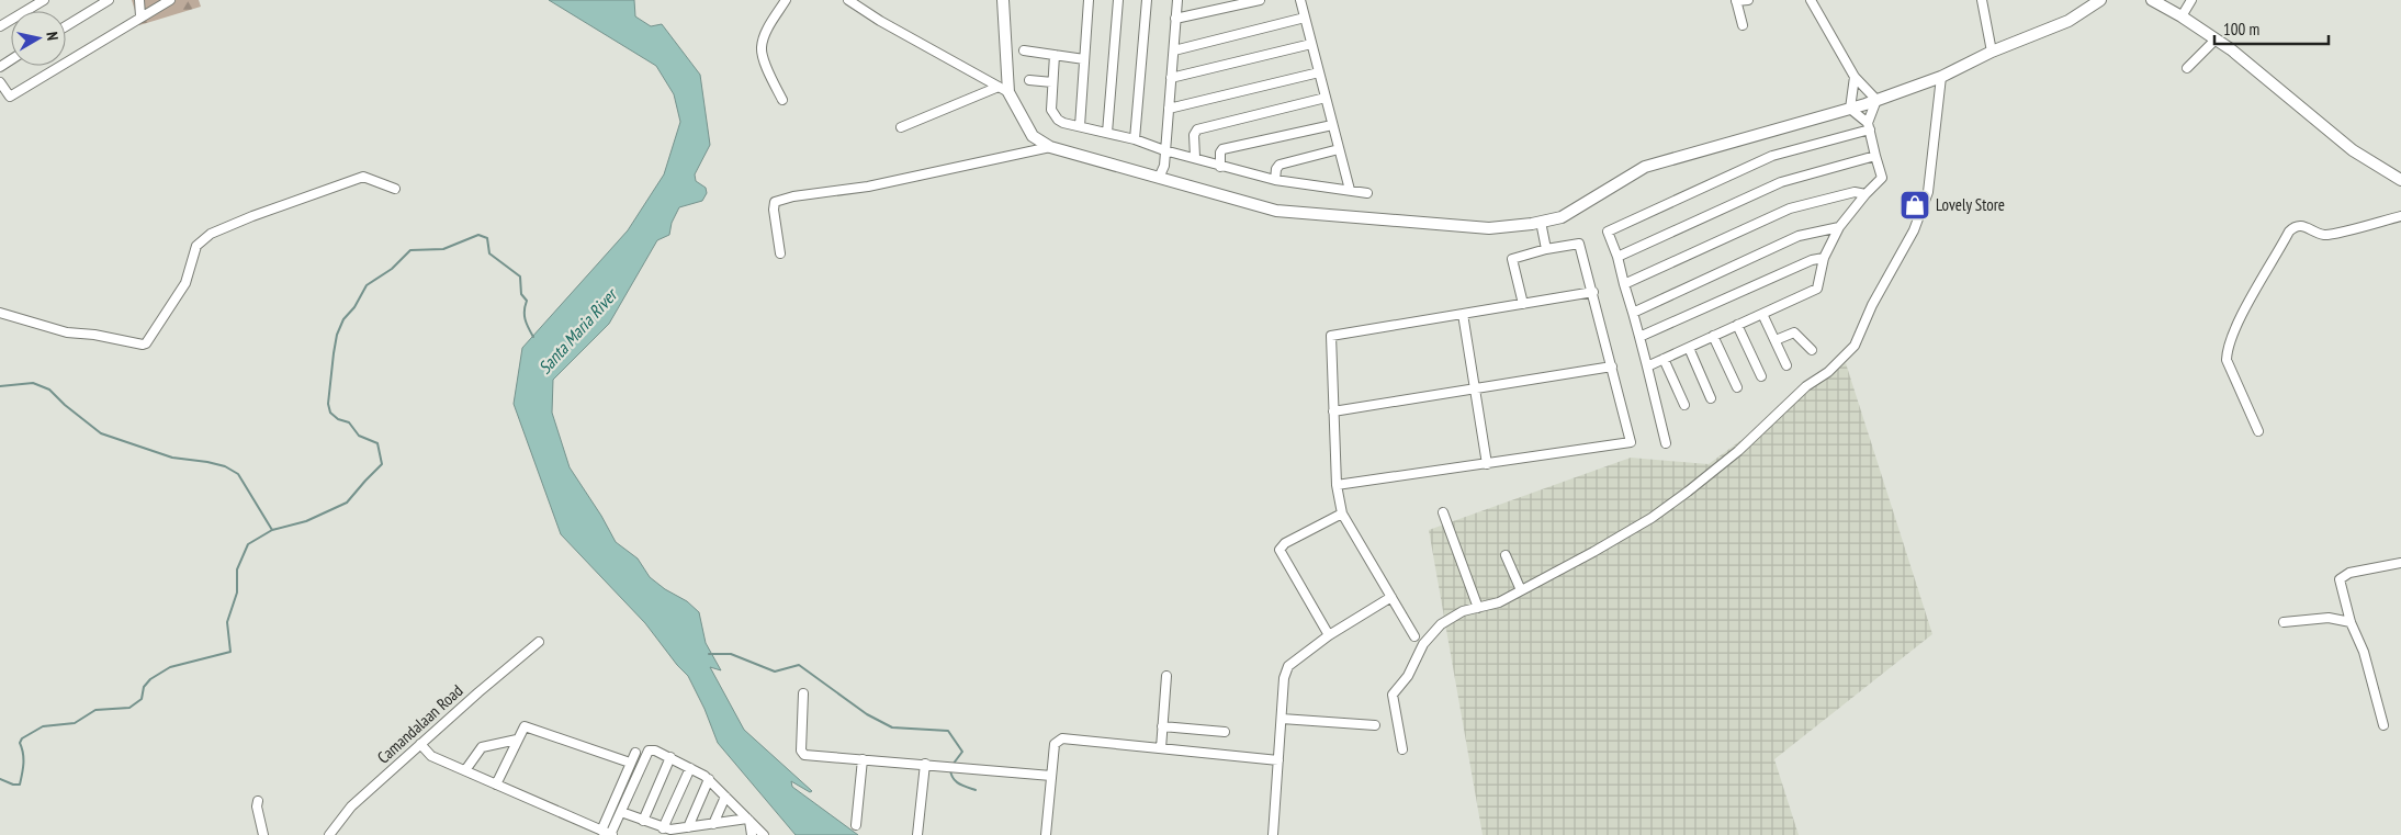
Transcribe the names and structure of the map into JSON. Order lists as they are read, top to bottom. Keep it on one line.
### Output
{"streets":{"street":["Camandalaan Road"]},"water":["Santa Maria River"],"places":{"shop":["Lovely Store"]},"scale_bar":"100 m","north":"right"}
